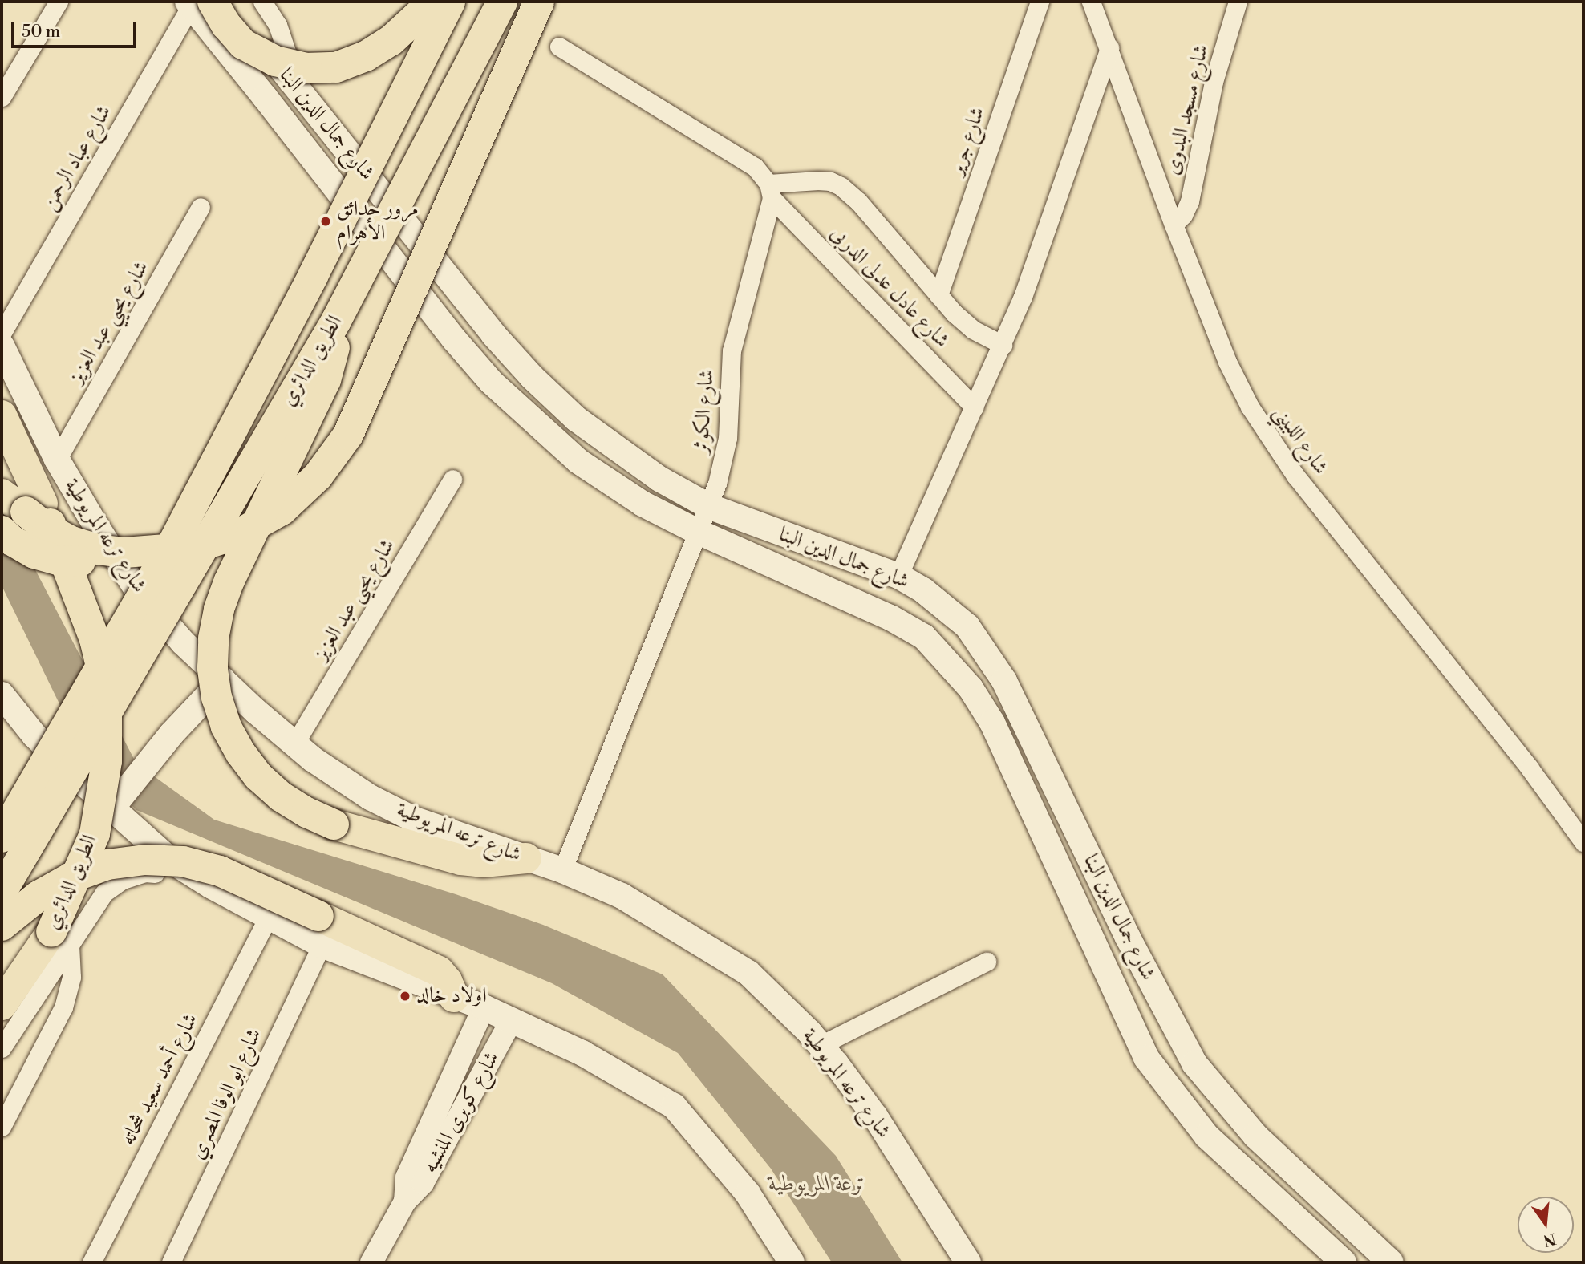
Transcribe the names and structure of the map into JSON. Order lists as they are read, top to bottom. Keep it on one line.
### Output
{"streets":{"highway":["الطريق الدائري"],"main road":["شارع جمال الدين البنا","شارع ترعه المريوطية"],"street":["شارع مسجد البدوى","شارع جرير","شارع عباد الرحمن","شارع عادل عدلى الدربى","شارع يحيي عبد العزيز","شارع الكوثر","شارع اللبيني","شارع يحيى عبد العزيز","شارع أحمد سعيد شحاته","شارع ابو الوفا المصري","شارع كوبرى المنشيه"]},"crossings":[["شارع مسجد البدوى","شارع اللبيني"],["شارع جمال الدين البنا","شارع عباد الرحمن"],["شارع جمال الدين البنا","شارع الكوثر"],["شارع عادل عدلى الدربى","شارع الكوثر"],["شارع يحيي عبد العزيز","شارع ترعه المريوطية"],["شارع الكوثر","شارع ترعه المريوطية"],["شارع ترعه المريوطية","شارع يحيى عبد العزيز"]],"water":["ترعة المريوطية"],"places":["مرور حدائق الأهرام","اولاد خالد"],"scale_bar":"50 m","north":"bottom"}
